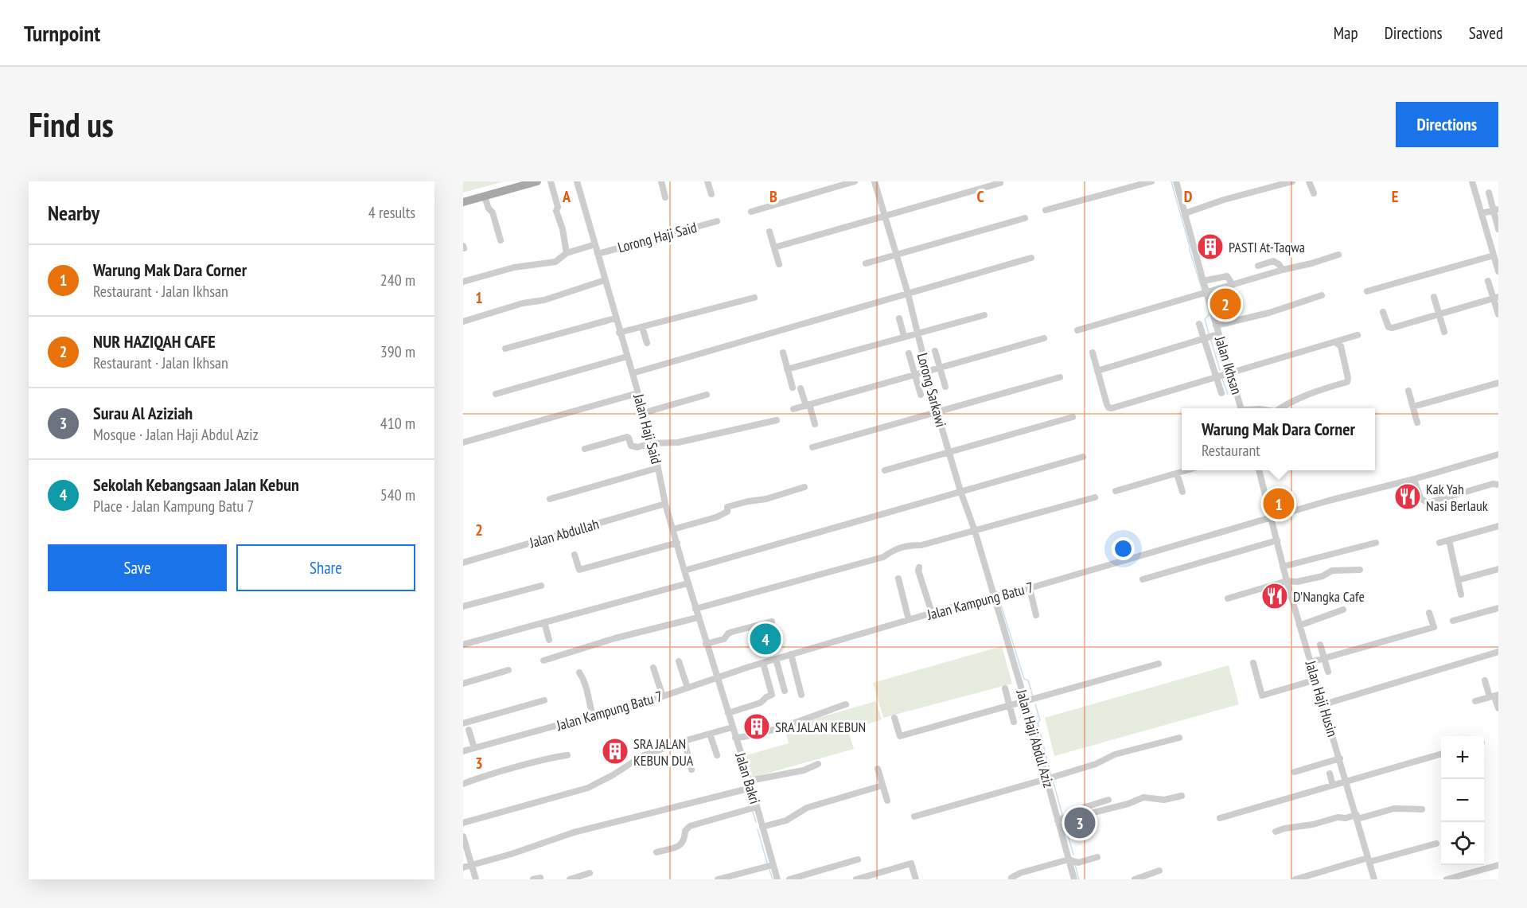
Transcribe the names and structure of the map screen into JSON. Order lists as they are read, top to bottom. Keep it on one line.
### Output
{"streets":{"street":["Lorong Haji Said","Jalan Ikhsan","Lorong Sarkawi","Jalan Haji Said","Jalan Abdullah","Jalan Kampung Batu 7","Jalan Haji Husin","Jalan Haji Abdul Aziz","Jalan Bakri"]},"crossings":[["Lorong Haji Said","Jalan Haji Said"],["Lorong Sarkawi","Jalan Kampung Batu 7"],["Lorong Sarkawi","Jalan Haji Abdul Aziz"],["Jalan Haji Said","Jalan Abdullah"],["Jalan Haji Said","Jalan Kampung Batu 7"],["Jalan Haji Said","Jalan Bakri"],["Jalan Kampung Batu 7","Jalan Haji Husin"],["Jalan Kampung Batu 7","Jalan Haji Abdul Aziz"],["Jalan Kampung Batu 7","Jalan Bakri"]],"places":{"building":["PASTI At-Taqwa","SRA JALAN KEBUN","SRA JALAN KEBUN DUA"],"restaurant":["Kak Yah Nasi Berlauk","D'Nangka Cafe"]},"page":{"header":"Turnpoint","nav":["Map","Directions","Saved"],"buttons":["Directions",["Save","Share"]],"title":"Find us","heading":["Nearby","4 results"],"list":[{"mark":"1","name":"Warung Mak Dara Corner","note":"Restaurant · Jalan Ikhsan","value":"240 m"},{"mark":"2","name":"NUR HAZIQAH CAFE","note":"Restaurant · Jalan Ikhsan","value":"390 m"},{"mark":"3","name":"Surau Al Aziziah","note":"Mosque · Jalan Haji Abdul Aziz","value":"410 m"},{"mark":"4","name":"Sekolah Kebangsaan Jalan Kebun","note":"Place · Jalan Kampung Batu 7","value":"540 m"}],"pins":["2","1","4","3"],"popup":["Warung Mak Dara Corner","Restaurant"],"map_buttons":["+","−"]},"grid":{"columns":["A","B","C","D","E"],"rows":["1","2","3"]}}
